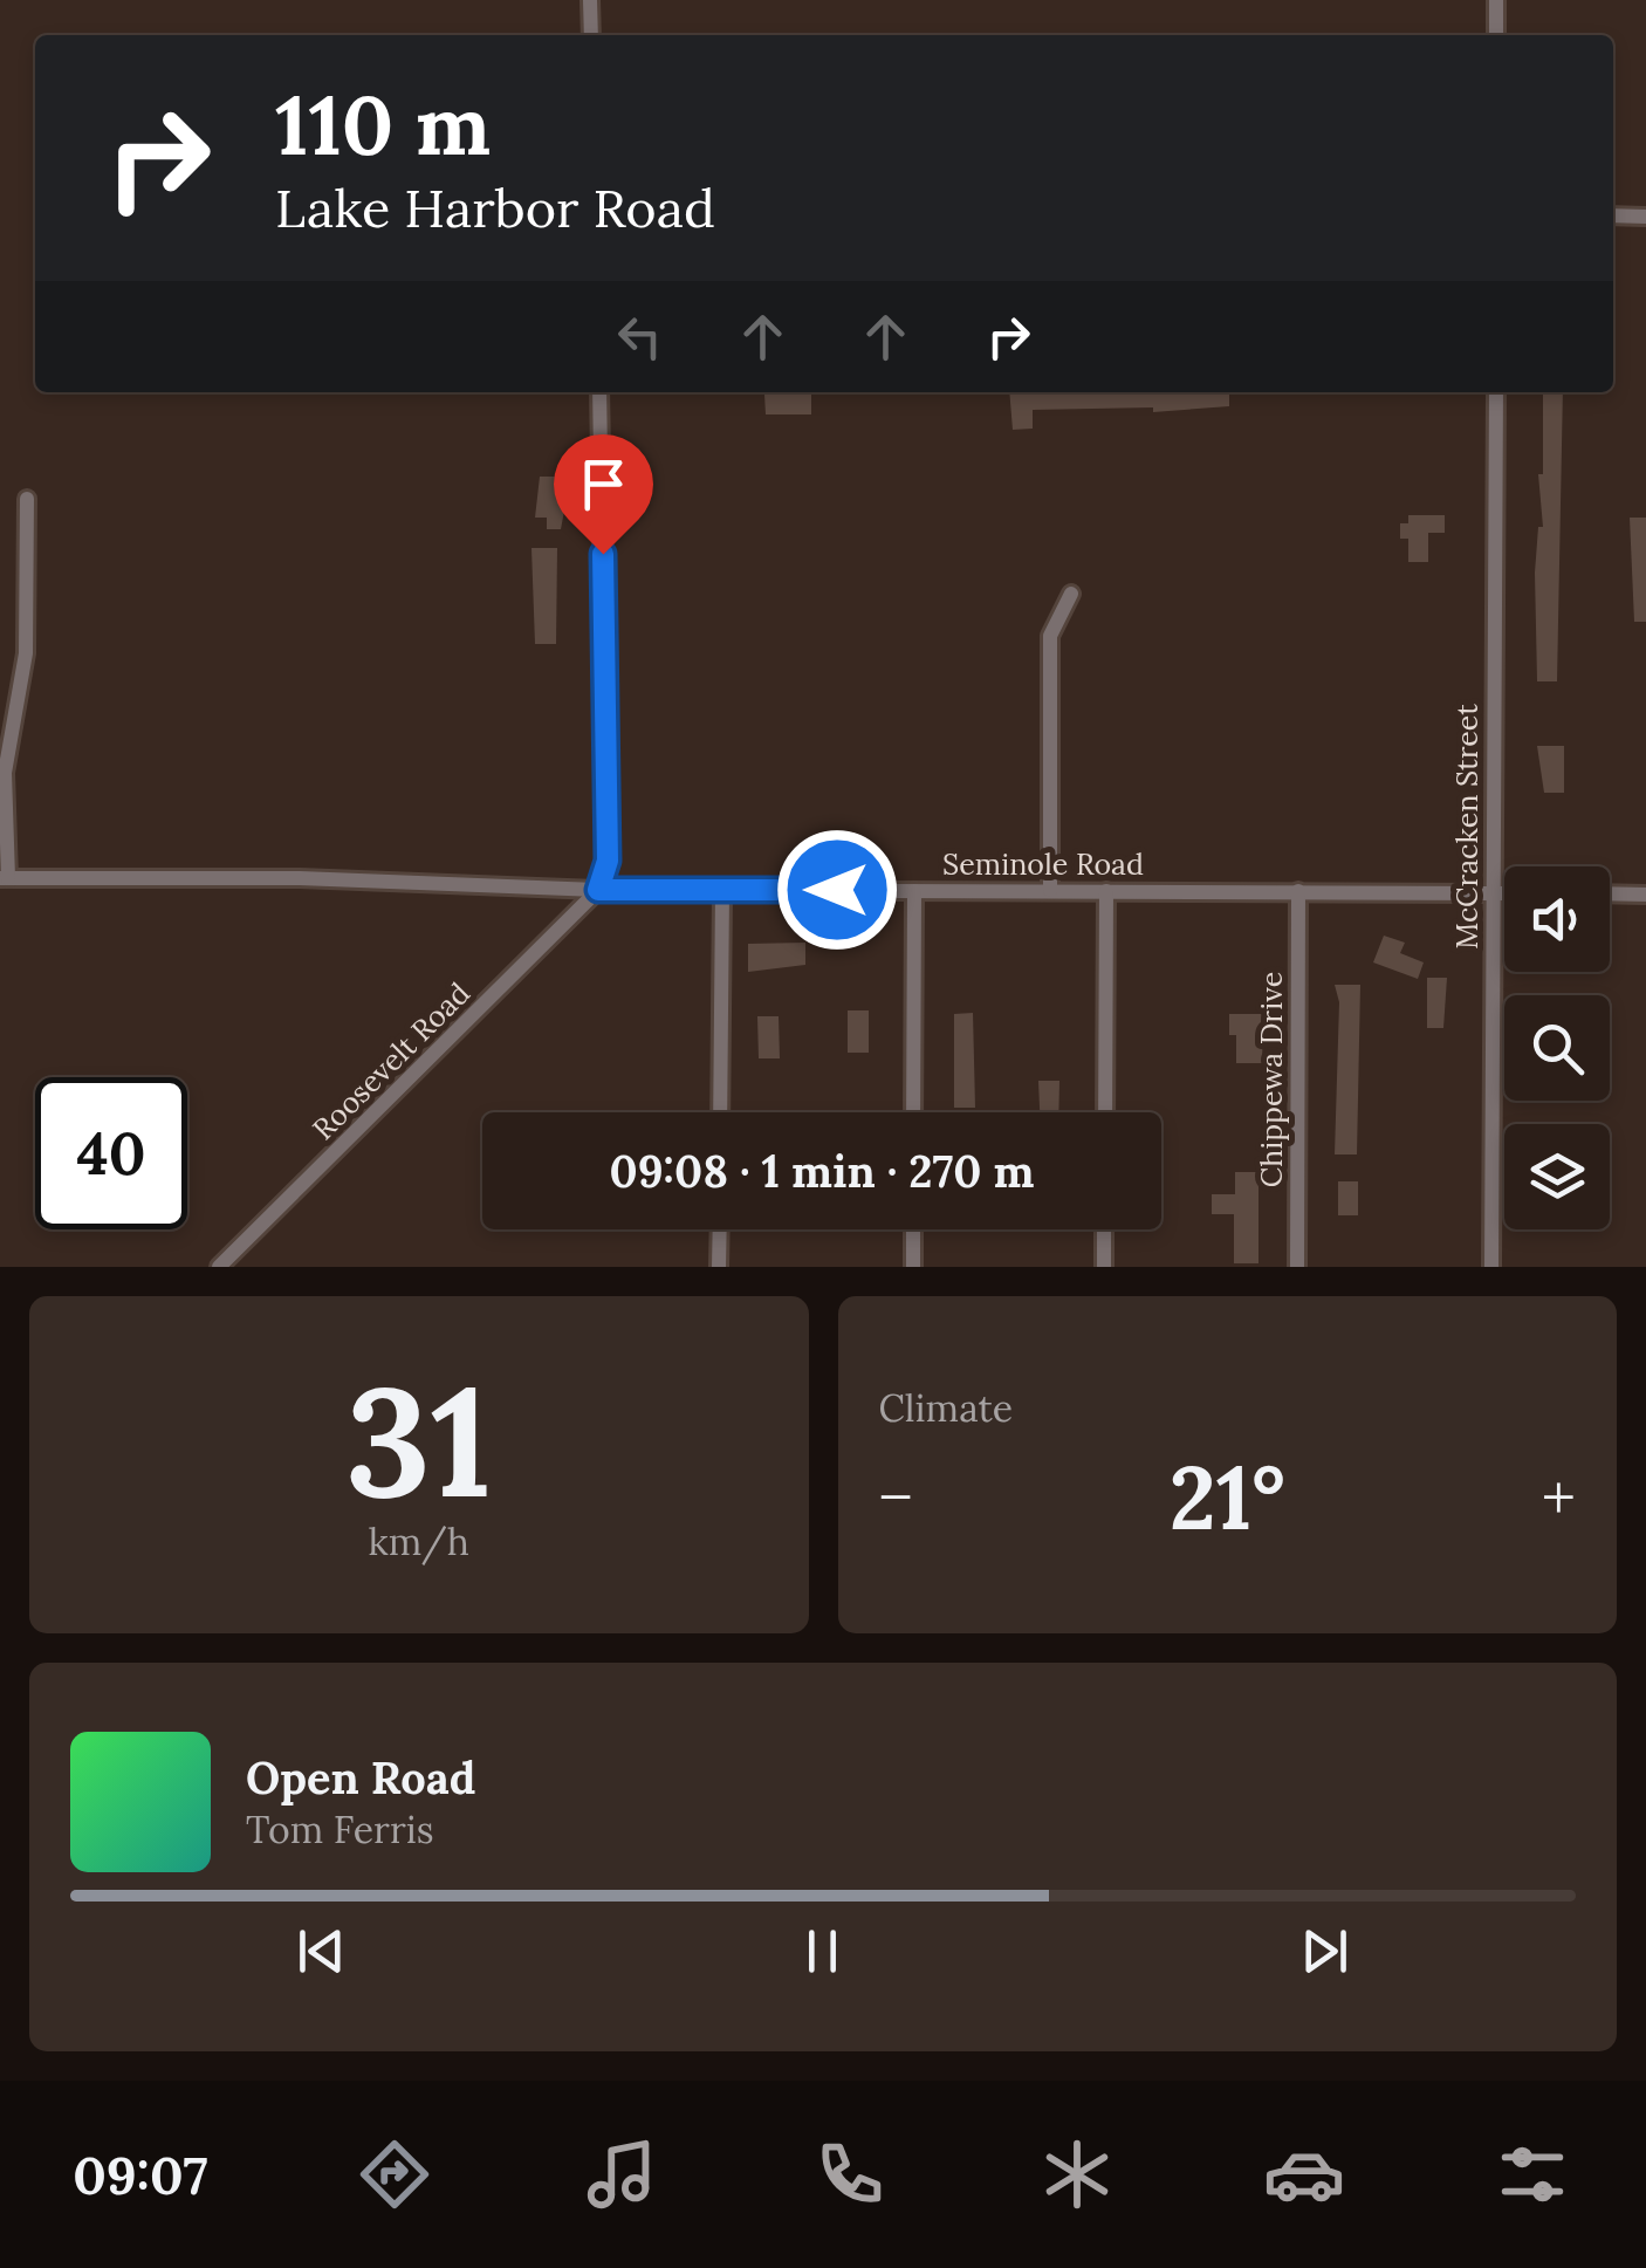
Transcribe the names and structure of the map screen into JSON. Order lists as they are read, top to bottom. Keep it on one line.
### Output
{"streets":{"street":["McCracken Street","Seminole Road","Roosevelt Road","Chippewa Drive"]},"crossings":[["McCracken Street","Seminole Road"],["Seminole Road","Roosevelt Road"],["Seminole Road","Chippewa Drive"]],"page":{"turn":["110 m","Lake Harbor Road"],"limit":"40","trip":"09:08 · 1 min · 270 m","tile":[["31","km/h"],"Climate"],"heat":["−","21°","+"],"song":["Open Road","Tom Ferris"],"tabs":"09:07"}}
